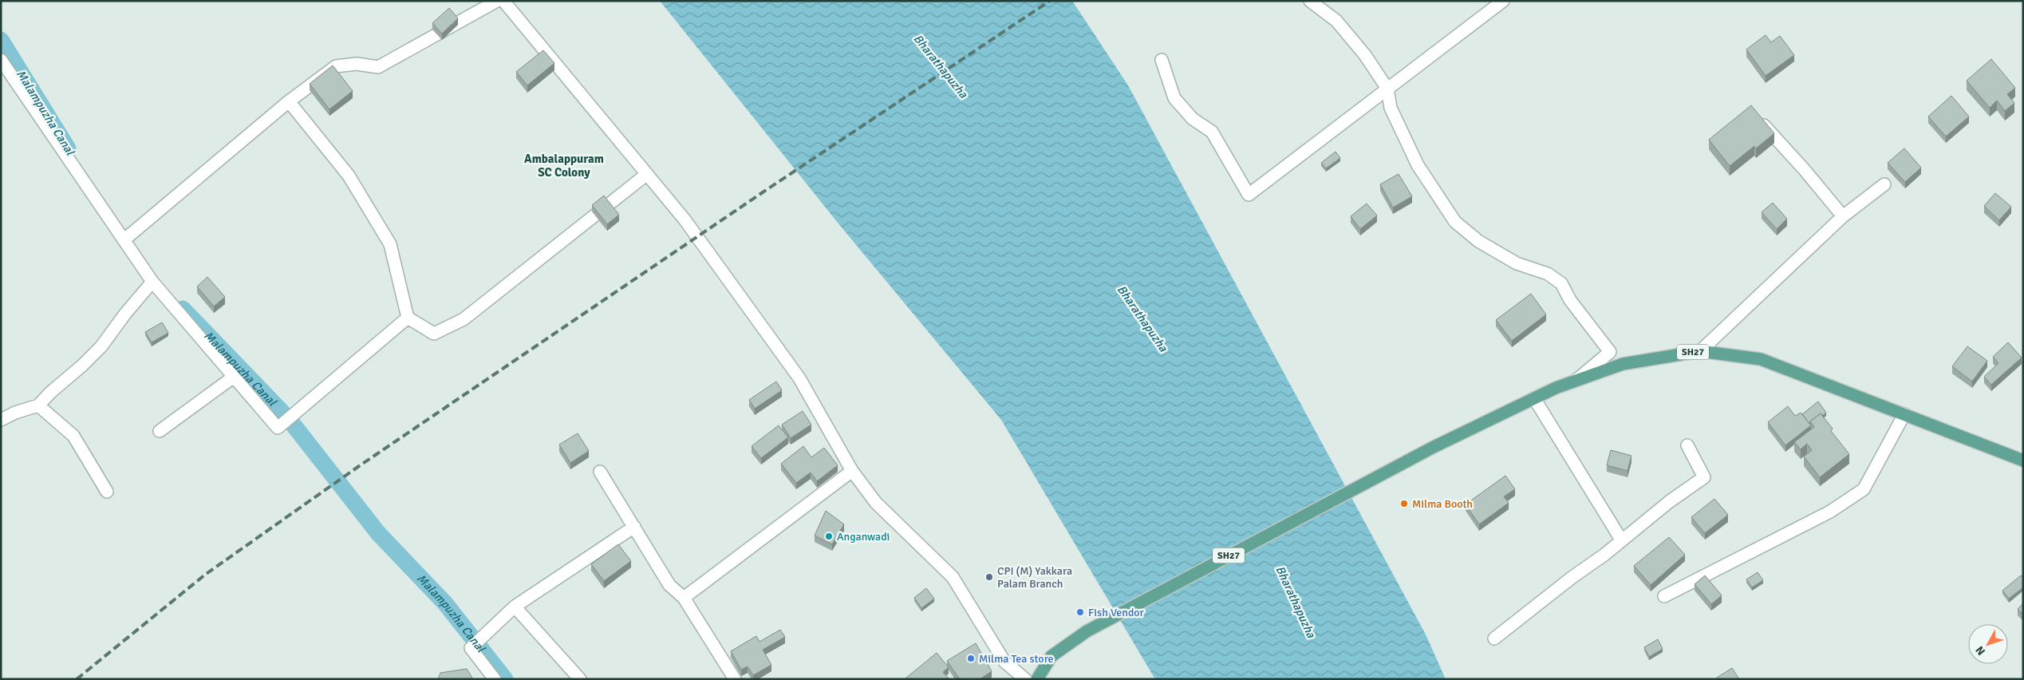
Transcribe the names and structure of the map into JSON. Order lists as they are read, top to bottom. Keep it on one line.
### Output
{"streets":{"main road":["SH27"]},"districts":["Ambalappuram SC Colony"],"water":["Bharathapuzha","Malampuzha Canal"],"places":["Milma Booth","Anganwadi","CPI (M) Yakkara Palam Branch","Fish Vendor","Milma Tea store"],"north":"bottom left"}
